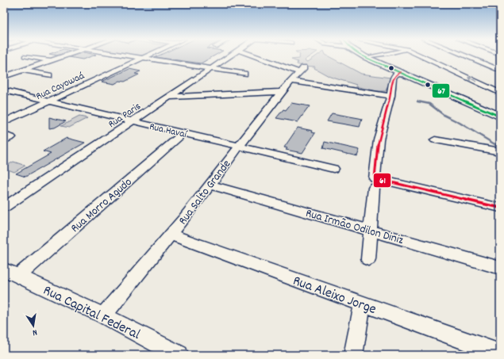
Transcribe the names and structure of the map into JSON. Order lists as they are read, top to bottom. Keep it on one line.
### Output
{"streets":{"street":["Rua Cayowaá","Rua Paris","Rua Havaí","Rua Salto Grande","Rua Morro Agudo","Rua Irmão Odilon Diniz","Rua Aleixo Jorge","Rua Capital Federal"]},"crossings":[["Rua Cayowaá","Rua Havaí"],["Rua Paris","Rua Havaí"],["Rua Havaí","Rua Salto Grande"],["Rua Havaí","Rua Morro Agudo"],["Rua Salto Grande","Rua Irmão Odilon Diniz"],["Rua Salto Grande","Rua Aleixo Jorge"],["Rua Salto Grande","Rua Capital Federal"],["Rua Morro Agudo","Rua Capital Federal"]],"lines":["transit line 67","transit line 61"],"north":"bottom"}
